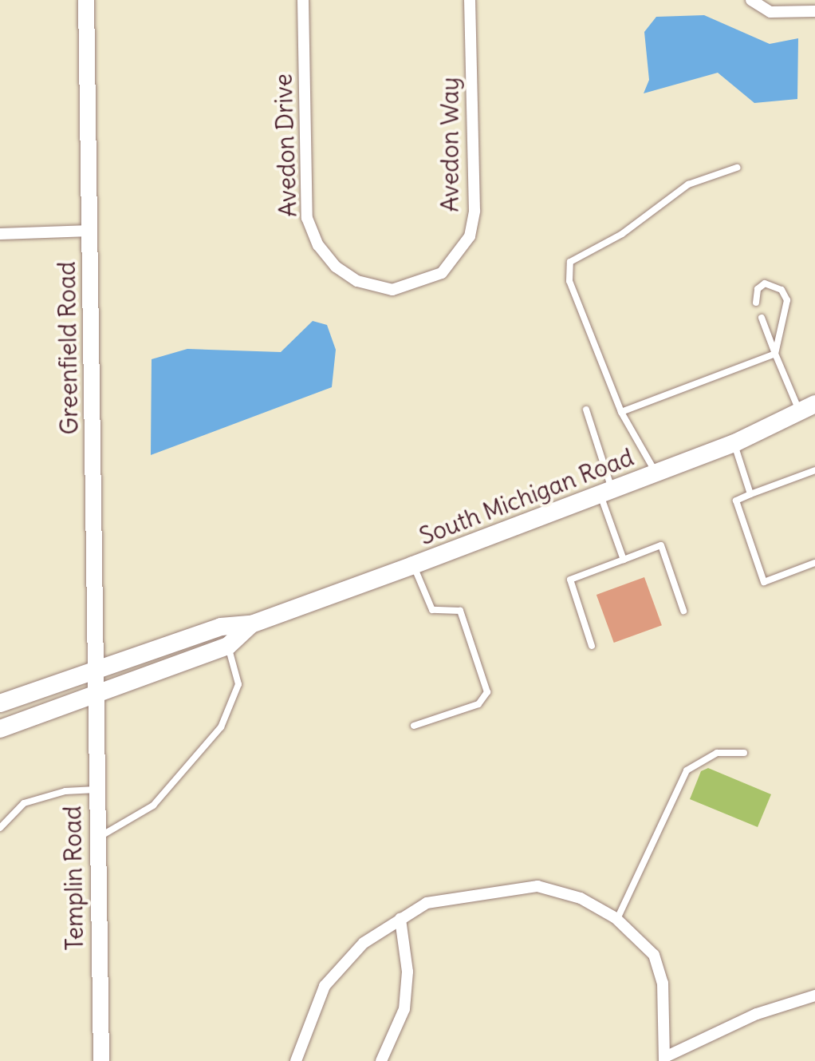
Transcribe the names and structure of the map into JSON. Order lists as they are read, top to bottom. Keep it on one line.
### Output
{"streets":{"main road":["South Michigan Road"],"street":["Avedon Way","Avedon Drive","Greenfield Road","Templin Road"]},"crossings":[["Avedon Way","Avedon Drive"],["Greenfield Road","South Michigan Road"],["Greenfield Road","Templin Road"],["South Michigan Road","Templin Road"]]}
